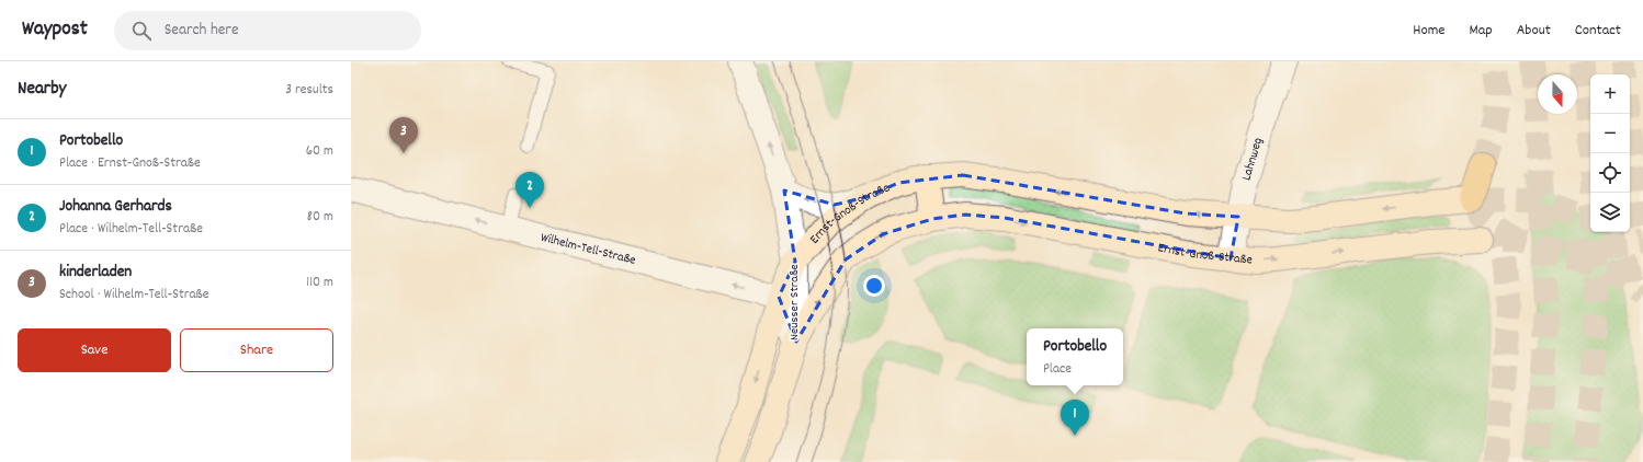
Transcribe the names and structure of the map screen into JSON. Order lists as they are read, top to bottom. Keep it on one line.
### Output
{"streets":{"street":["Lahnweg","Ernst-Gnoß-Straße","Wilhelm-Tell-Straße","Neusser Straße"]},"crossings":[["Lahnweg","Ernst-Gnoß-Straße"],["Ernst-Gnoß-Straße","Wilhelm-Tell-Straße"],["Ernst-Gnoß-Straße","Neusser Straße"],["Wilhelm-Tell-Straße","Neusser Straße"]],"one_way":["Wilhelm-Tell-Straße"],"north":"bottom","page":{"header":"Waypost","search":"Search here","nav":["Home","Map","About","Contact"],"heading":["Nearby","3 results"],"map_buttons":["+","−"],"pins":["3","2","1"],"list":[{"mark":"1","name":"Portobello","note":"Place · Ernst-Gnoß-Straße","value":"60 m"},{"mark":"2","name":"Johanna Gerhards","note":"Place · Wilhelm-Tell-Straße","value":"80 m"},{"mark":"3","name":"kinderladen","note":"School · Wilhelm-Tell-Straße","value":"110 m"}],"buttons":["Save","Share"],"popup":["Portobello","Place"]}}
